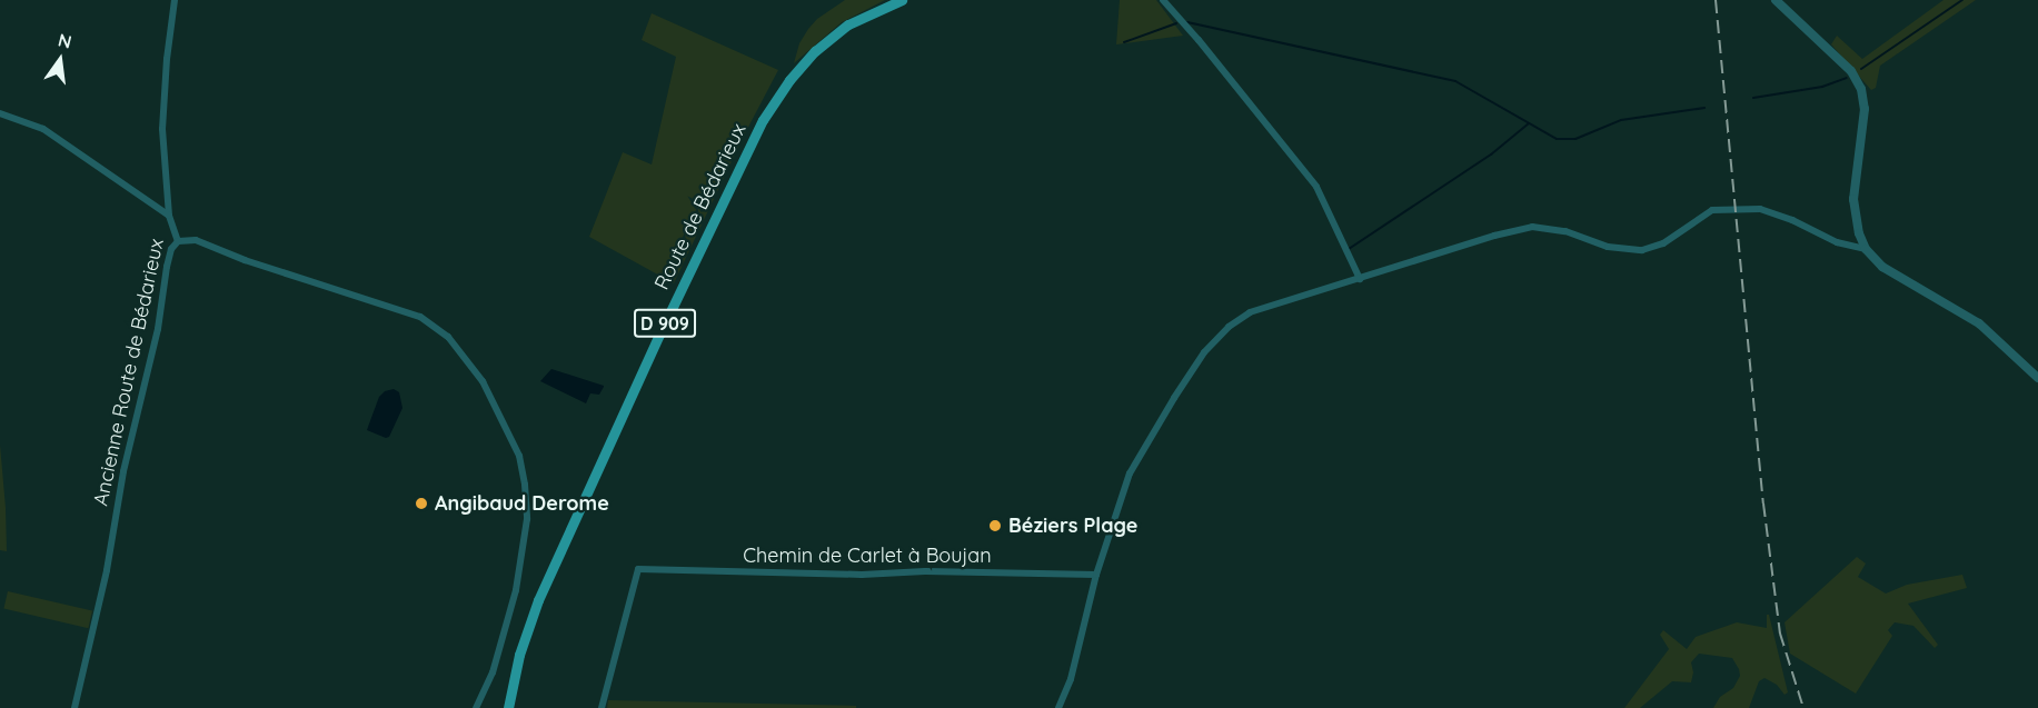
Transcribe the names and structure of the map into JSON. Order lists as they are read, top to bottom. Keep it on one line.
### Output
{"streets":{"main road":["Route de Bédarieux","D 909"],"street":["Ancienne Route de Bédarieux","Chemin de Carlet à Boujan"]},"places":["Angibaud Derome","Béziers Plage"],"north":"top"}
